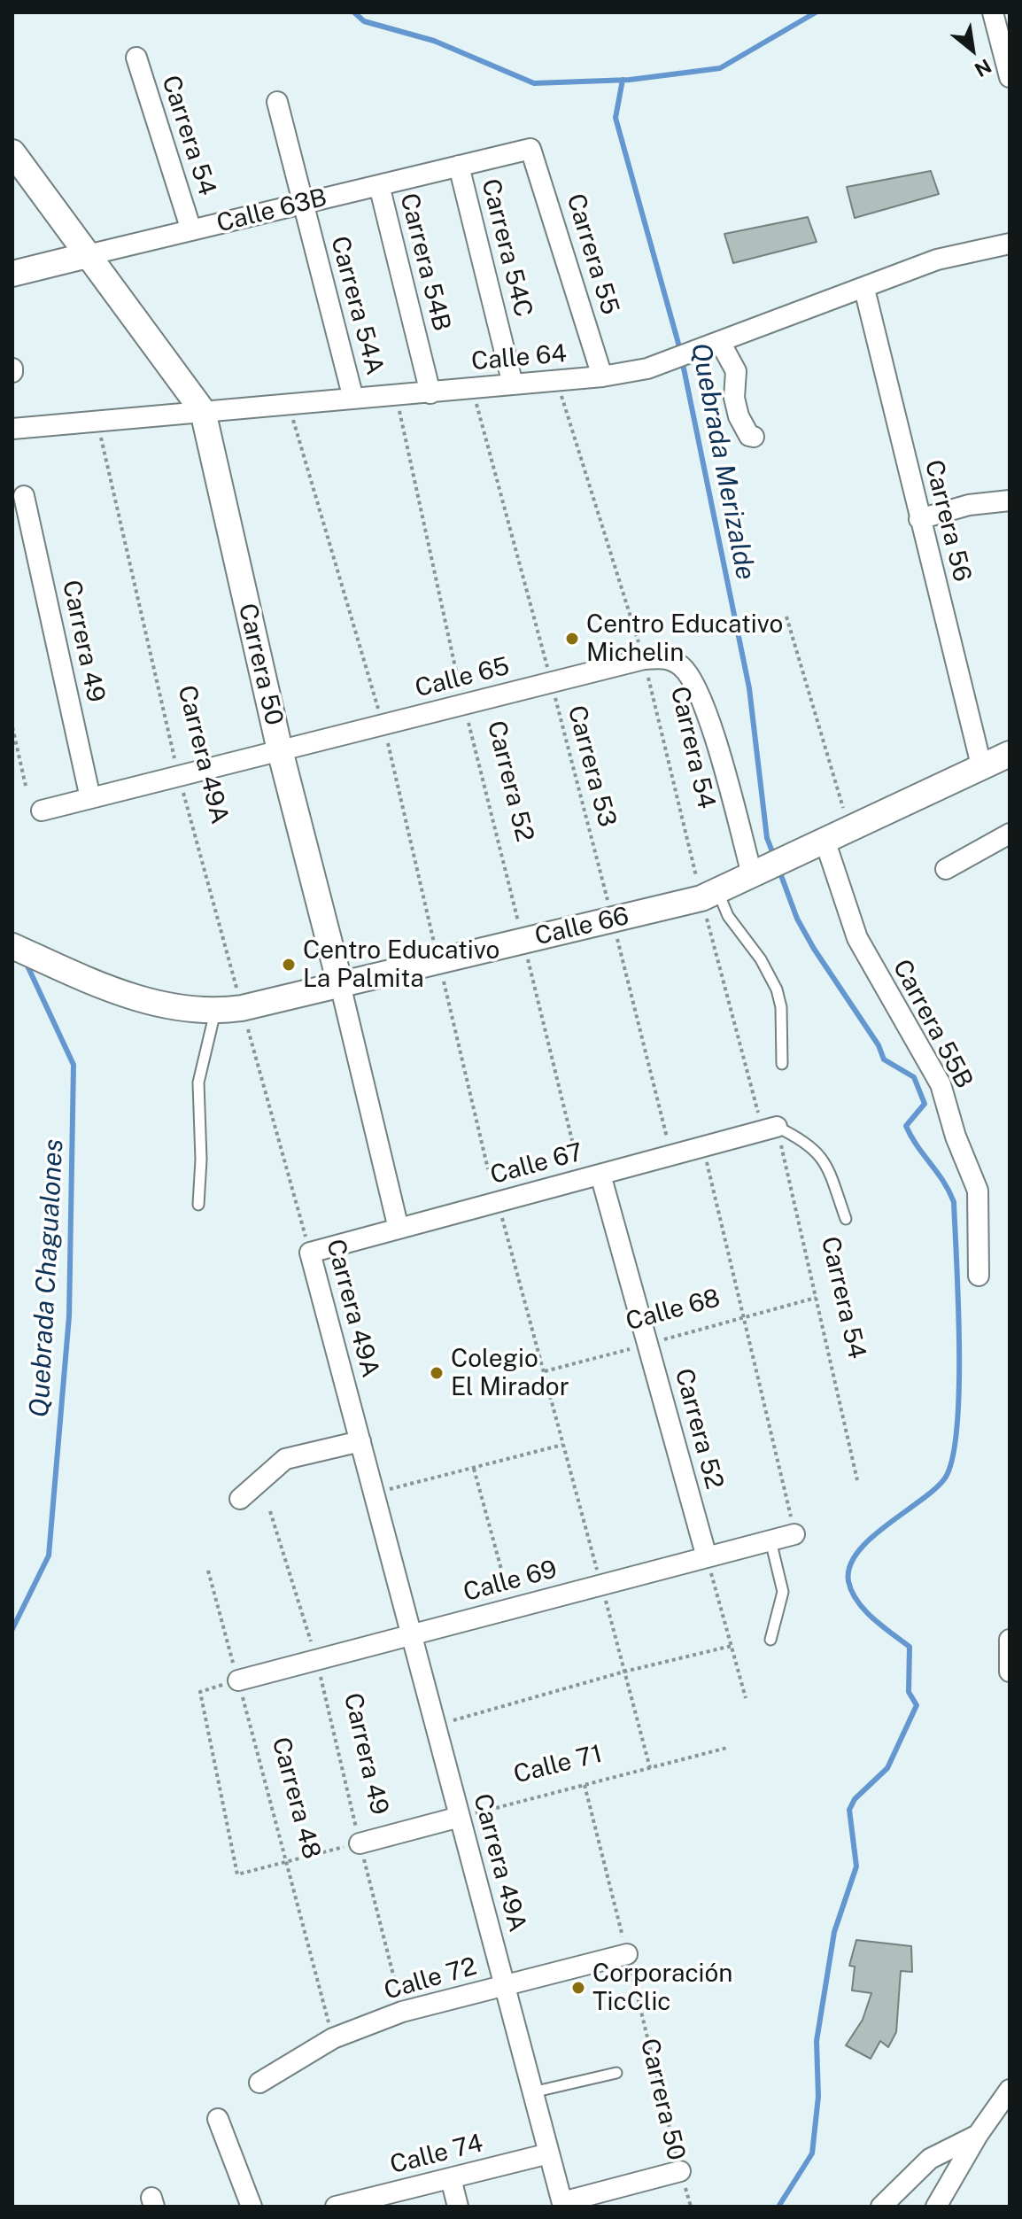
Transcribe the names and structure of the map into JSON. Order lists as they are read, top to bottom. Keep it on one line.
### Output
{"streets":{"street":["Carrera 54","Calle 63B","Carrera 54C","Carrera 55","Carrera 54B","Carrera 54A","Calle 64","Carrera 56","Carrera 49","Carrera 50","Calle 65","Carrera 49A","Carrera 52","Calle 66","Carrera 55B","Calle 67","Calle 69","Calle 72","Calle 74"],"path":["Carrera 53","Calle 68","Calle 71","Carrera 48"]},"crossings":[["Carrera 54","Calle 63B"],["Carrera 54","Calle 64"],["Carrera 54","Calle 65"],["Carrera 54","Calle 66"],["Carrera 54","Calle 67"],["Carrera 54","Calle 68"],["Calle 63B","Carrera 54C"],["Calle 63B","Carrera 55"],["Calle 63B","Carrera 54B"],["Calle 63B","Carrera 54A"],["Calle 63B","Carrera 50"],["Carrera 54C","Calle 64"],["Carrera 55","Calle 64"],["Carrera 54B","Calle 64"],["Carrera 54A","Calle 64"],["Calle 64","Carrera 56"],["Calle 64","Carrera 50"],["Calle 64","Carrera 49A"],["Calle 64","Carrera 53"],["Calle 64","Carrera 52"],["Carrera 56","Calle 66"],["Carrera 49","Calle 65"],["Carrera 49","Calle 69"],["Carrera 49","Calle 72"],["Carrera 50","Calle 65"],["Carrera 50","Calle 66"],["Carrera 50","Calle 67"],["Carrera 50","Calle 71"],["Carrera 50","Calle 72"],["Calle 65","Carrera 49A"],["Calle 65","Carrera 53"],["Calle 65","Carrera 52"],["Calle 65","Calle 66"],["Carrera 49A","Calle 66"],["Carrera 49A","Calle 67"],["Carrera 49A","Calle 69"],["Carrera 49A","Calle 71"],["Carrera 49A","Calle 72"],["Carrera 49A","Calle 74"],["Carrera 53","Calle 66"],["Carrera 53","Calle 67"],["Carrera 52","Calle 66"],["Carrera 52","Calle 67"],["Carrera 52","Calle 68"],["Carrera 52","Calle 69"],["Calle 66","Carrera 55B"],["Calle 69","Carrera 48"],["Carrera 48","Calle 72"]],"water":["Quebrada Merizalde","Quebrada Chagualones"],"places":["Centro Educativo Michelin","Centro Educativo La Palmita","Colegio El Mirador","Corporación TicClic"],"north":"bottom right"}
